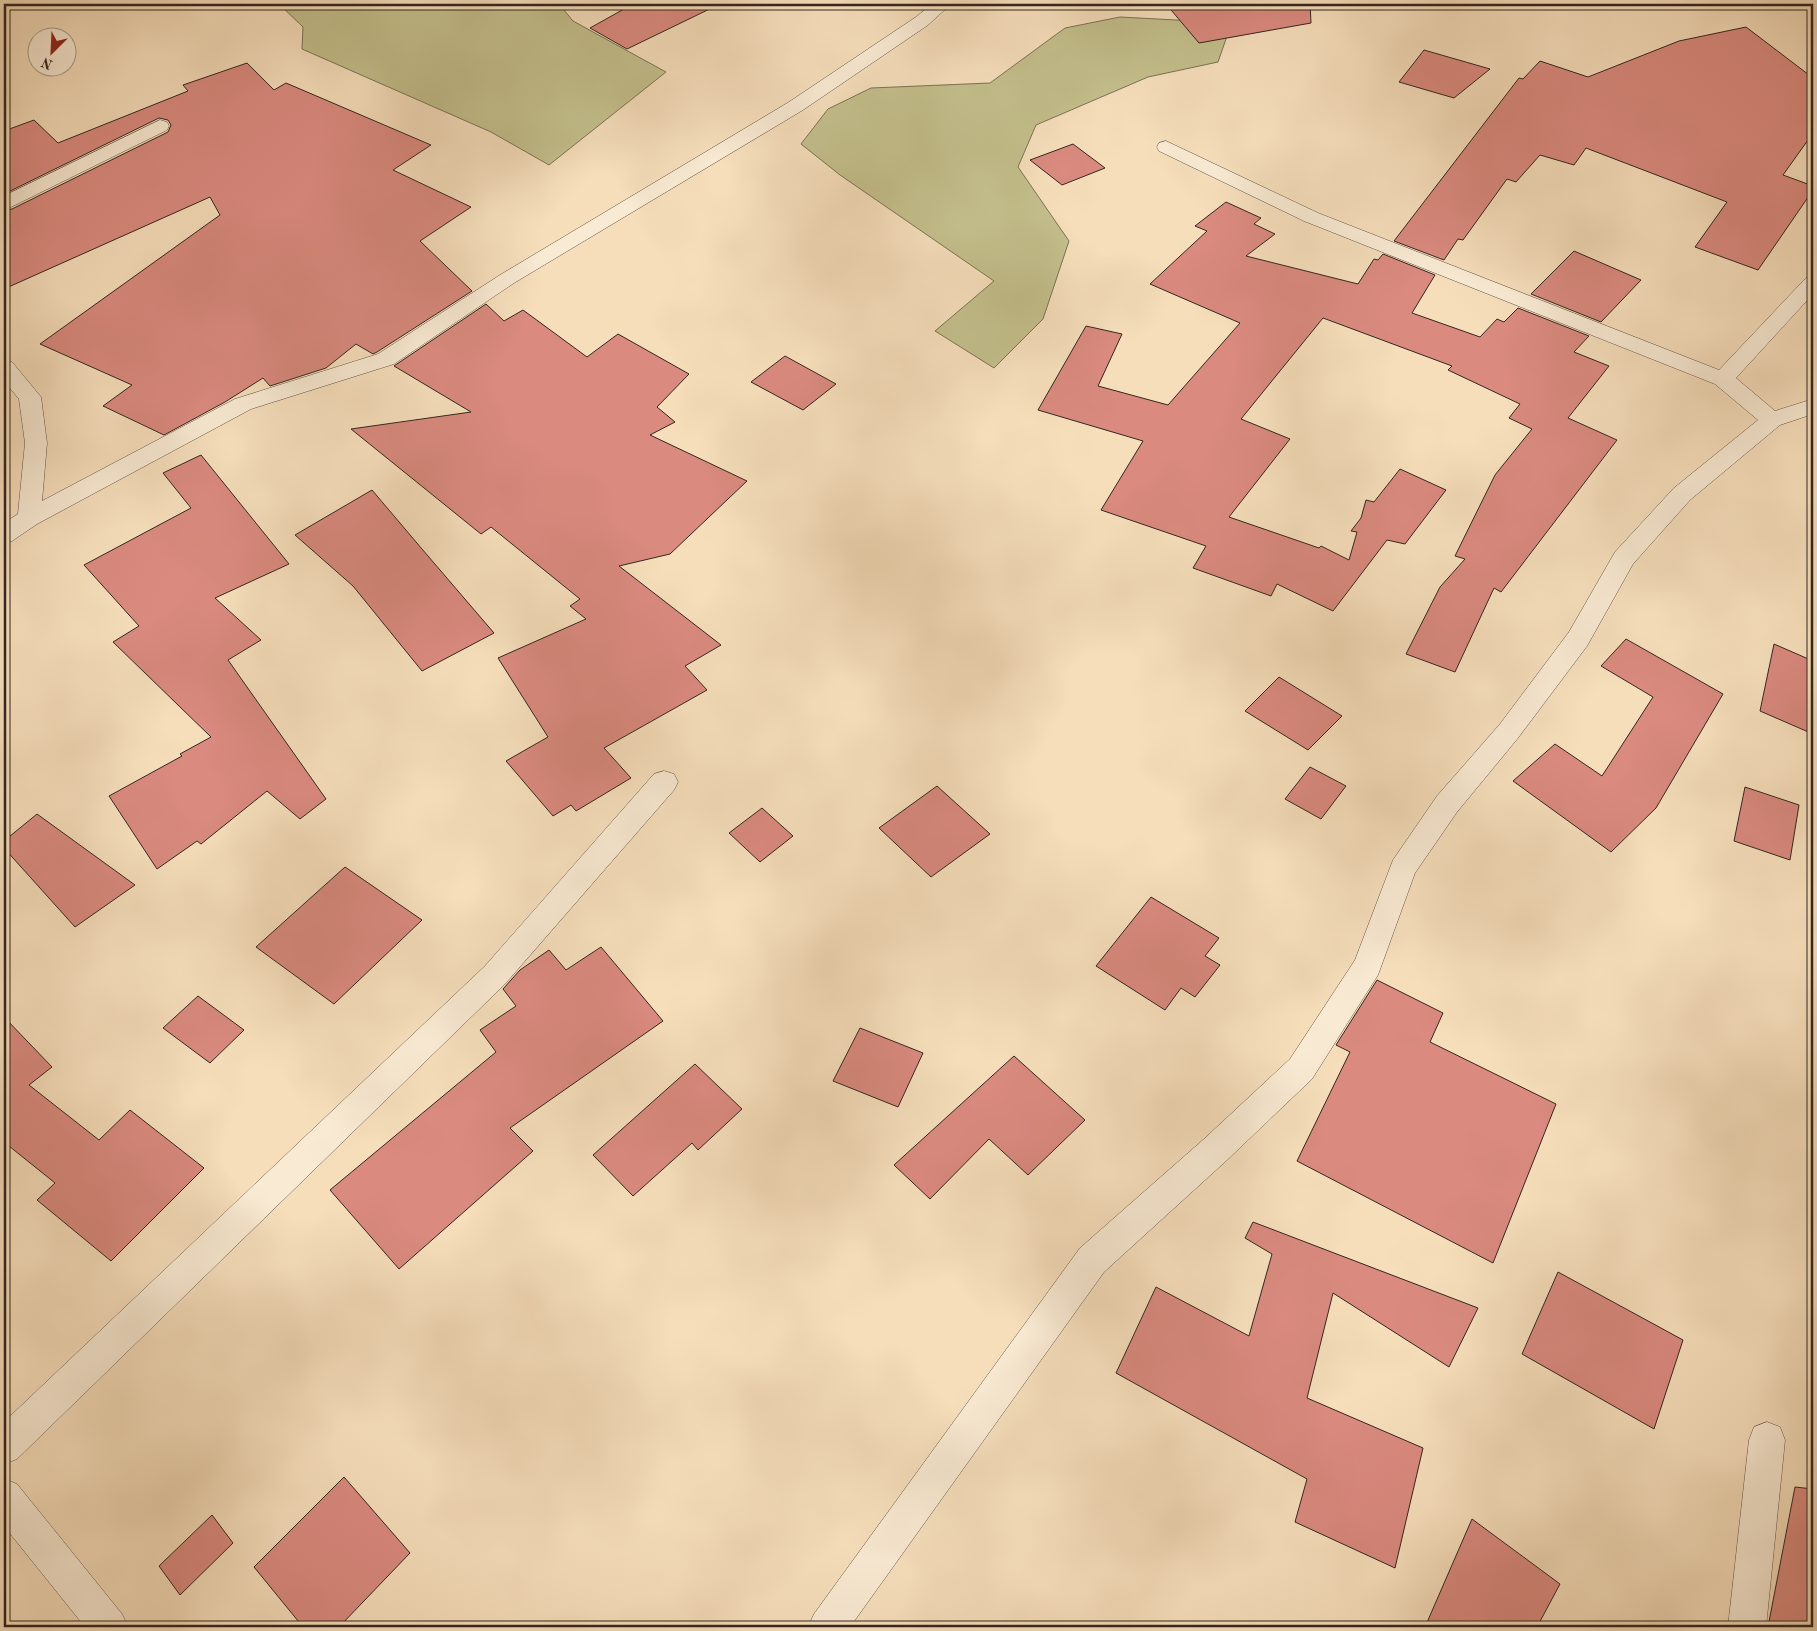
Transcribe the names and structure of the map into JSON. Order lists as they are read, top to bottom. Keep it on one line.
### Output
{"north":"bottom left"}
